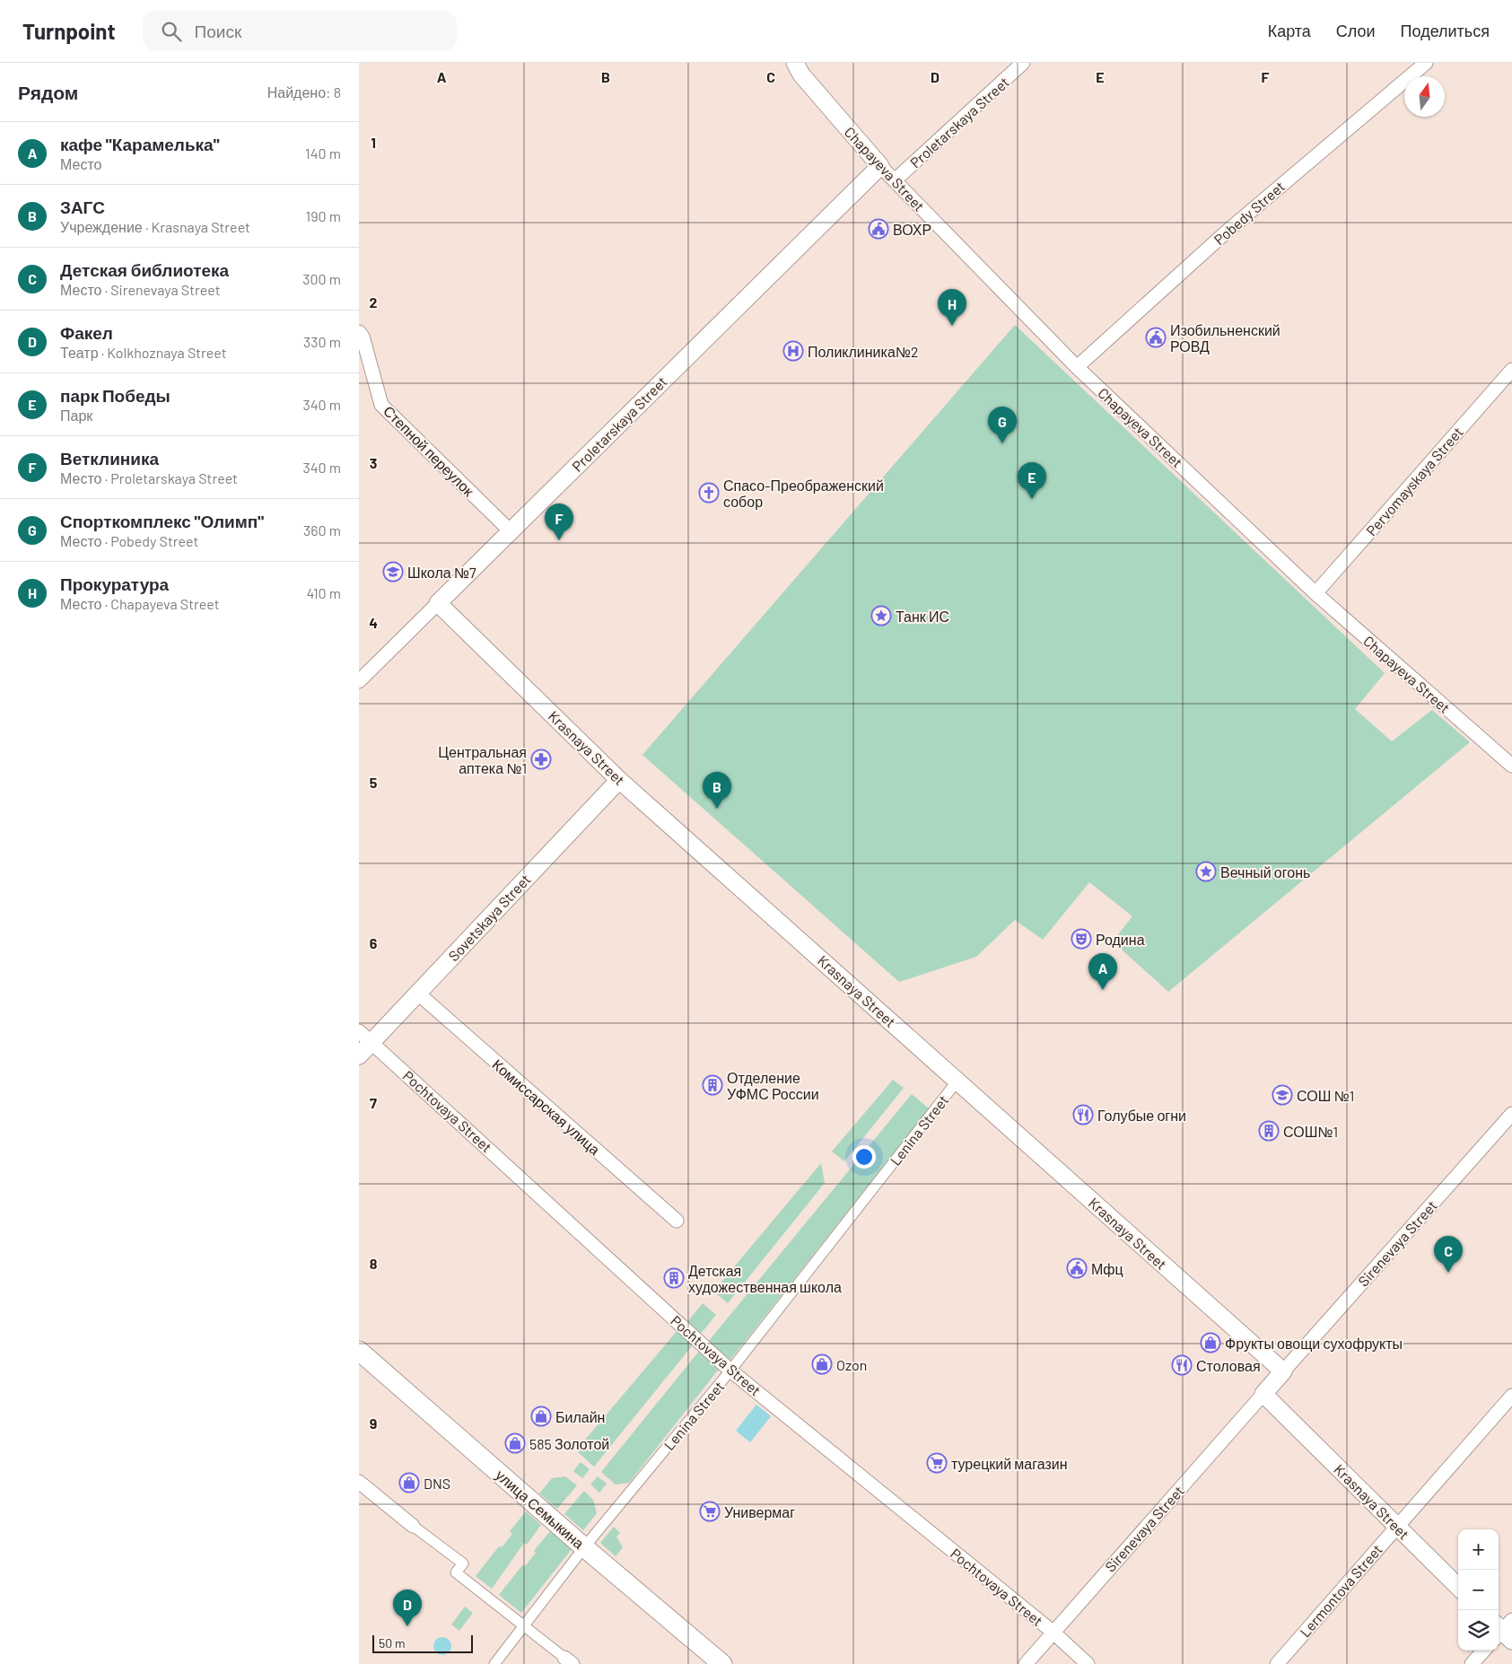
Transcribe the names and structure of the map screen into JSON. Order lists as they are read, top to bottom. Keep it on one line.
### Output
{"streets":{"main road":["улица Семыкина"],"street":["Proletarskaya Street","Chapayeva Street","Pobedy Street","Степной переулок","Pervomayskaya Street","Krasnaya Street","Sovetskaya Street","Комиссарская улица","Pochtovaya Street","Lenina Street","Sirenevaya Street","Lermontova Street"]},"crossings":[["Proletarskaya Street","Chapayeva Street"],["Proletarskaya Street","Степной переулок"],["Proletarskaya Street","Krasnaya Street"],["Chapayeva Street","Pobedy Street"],["Chapayeva Street","Pervomayskaya Street"],["Krasnaya Street","Sovetskaya Street"],["Krasnaya Street","Lenina Street"],["Krasnaya Street","Sirenevaya Street"],["Krasnaya Street","Lermontova Street"],["Sovetskaya Street","Комиссарская улица"],["Sovetskaya Street","Pochtovaya Street"],["Pochtovaya Street","Lenina Street"],["Pochtovaya Street","Sirenevaya Street"],["Lenina Street","улица Семыкина"]],"places":{"public building":["ВОХР","Изобильненский РОВД","Мфц"],"hospital":["Поликлиника№2"],"church":["Спасо-Преображенский собор"],"school or university":["Школа №7","СОШ №1"],"place":["Танк ИС","Вечный огонь"],"pharmacy":["Центральная аптека №1"],"theatre":["Родина"],"building":["Отделение УФМС России","СОШ№1","Детская художественная школа"],"restaurant":["Голубые огни","Столовая"],"shop":["Фрукты овощи сухофрукты","Ozon","Билайн","585 Золотой","DNS"],"supermarket":["турецкий магазин","Универмаг"]},"scale_bar":"50 m","north":"top","page":{"header":"Turnpoint","search":"Поиск","nav":["Карта","Слои","Поделиться"],"heading":["Рядом","Найдено: 8"],"list":[{"mark":"A","name":"кафе \"Карамелька\"","note":"Место","value":"140 m"},{"mark":"B","name":"ЗАГС","note":"Учреждение · Krasnaya Street","value":"190 m"},{"mark":"C","name":"Детская библиотека","note":"Место · Sirenevaya Street","value":"300 m"},{"mark":"D","name":"Факел","note":"Театр · Kolkhoznaya Street","value":"330 m"},{"mark":"E","name":"парк Победы","note":"Парк","value":"340 m"},{"mark":"F","name":"Ветклиника","note":"Место · Proletarskaya Street","value":"340 m"},{"mark":"G","name":"Спорткомплекс \"Олимп\"","note":"Место · Pobedy Street","value":"360 m"},{"mark":"H","name":"Прокуратура","note":"Место · Chapayeva Street","value":"410 m"}],"pins":["H","G","E","F","B","A","C","D"],"map_buttons":["+","−"],"scale":"50 m"},"grid":{"columns":["A","B","C","D","E","F"],"rows":["1","2","3","4","5","6","7","8","9"]}}
